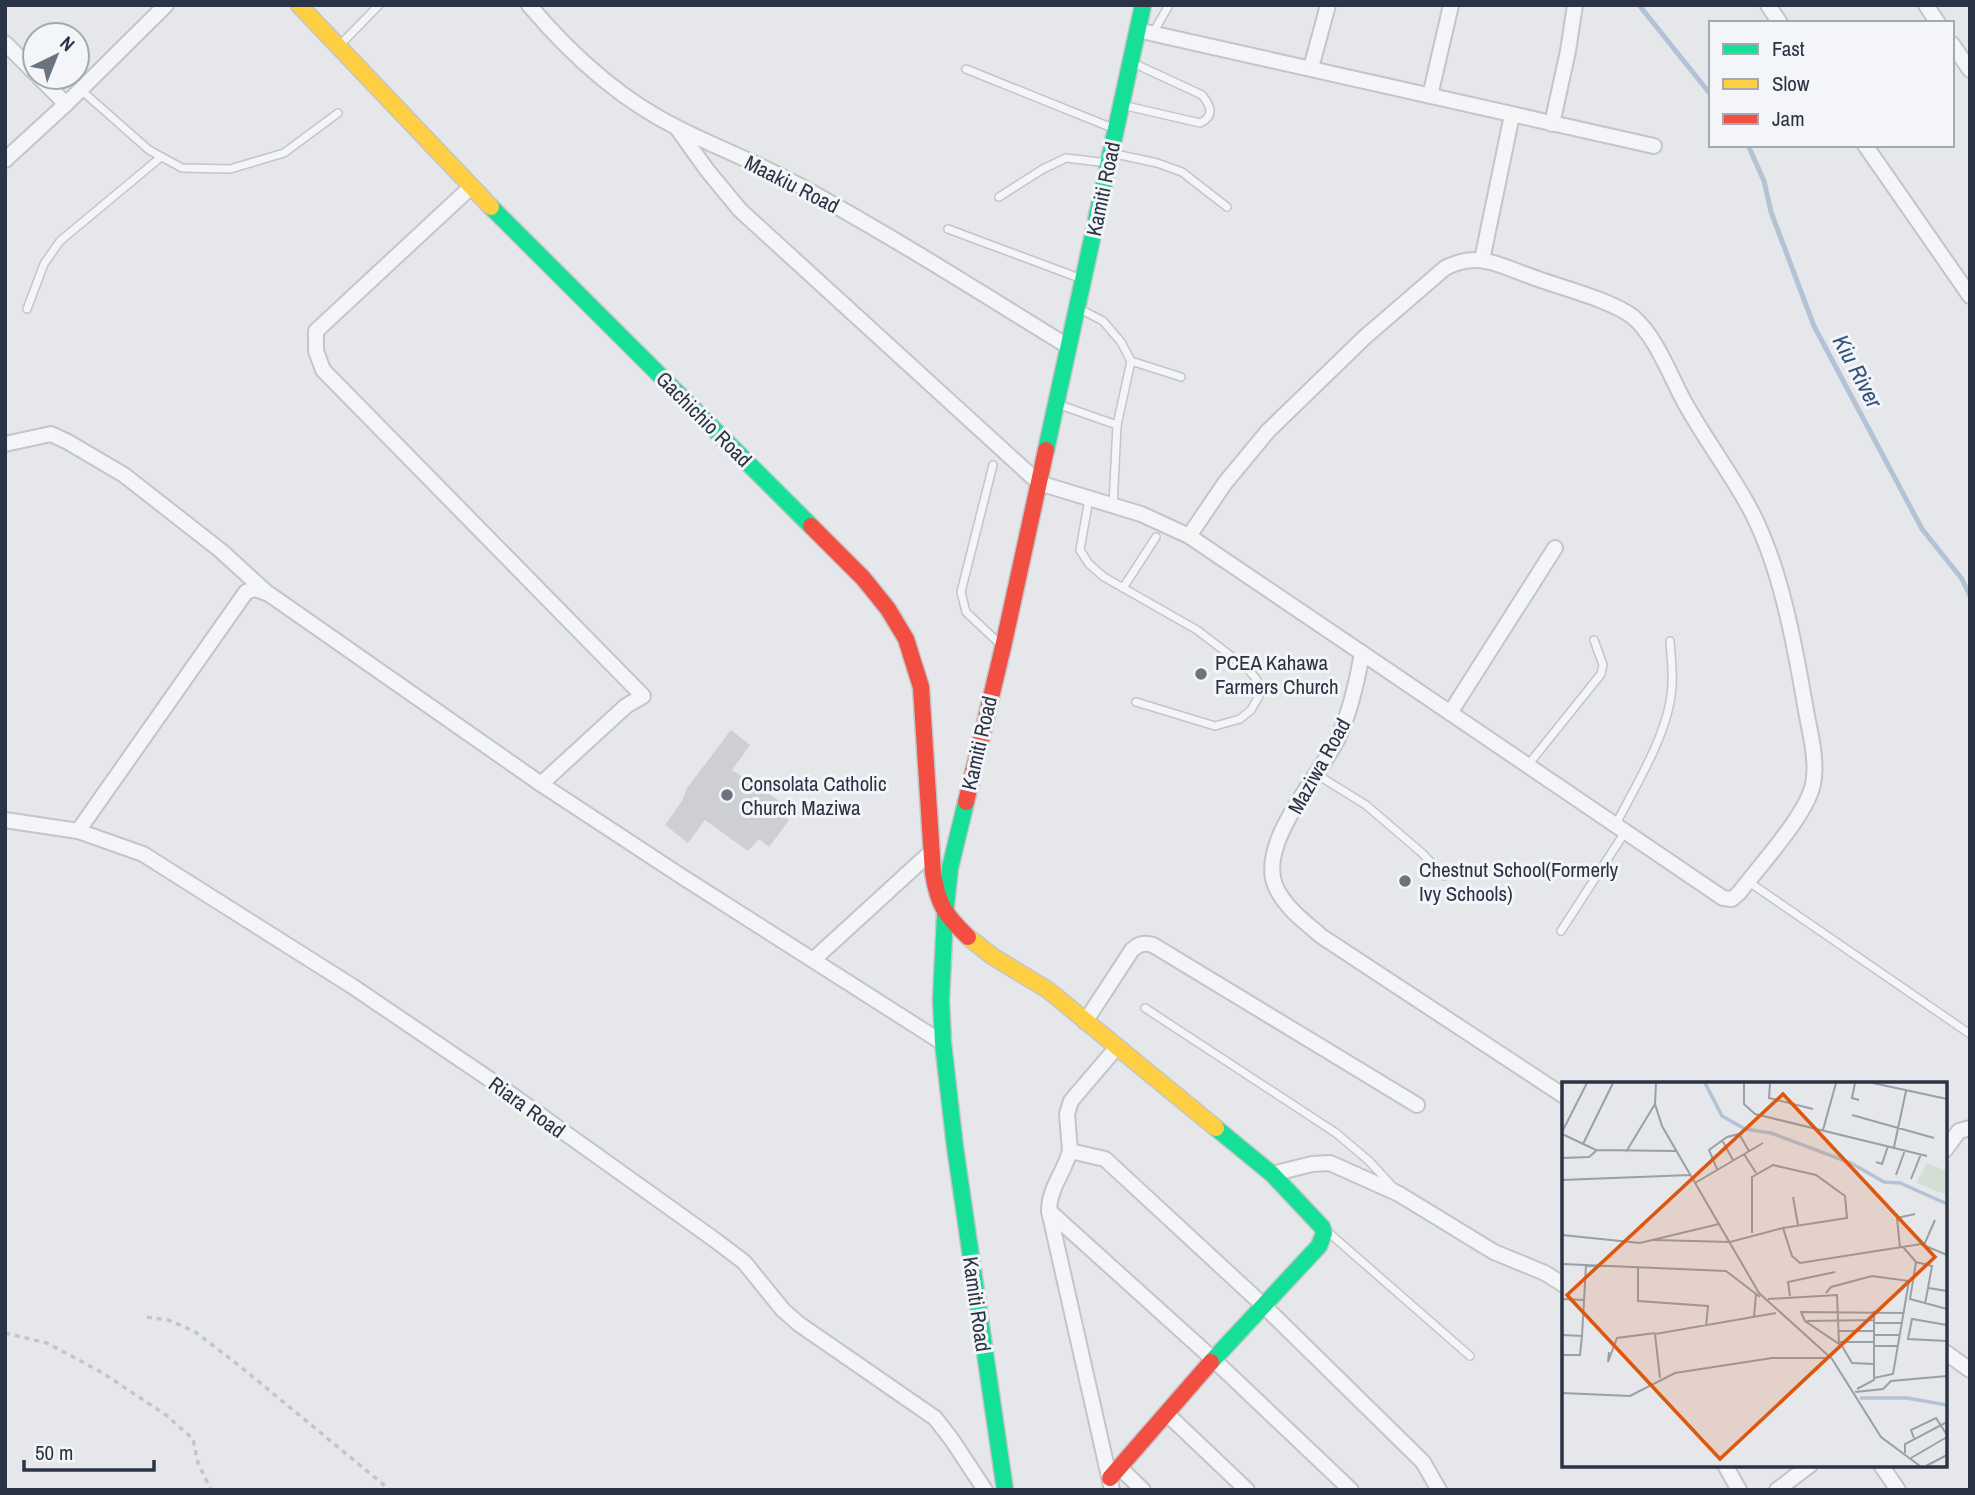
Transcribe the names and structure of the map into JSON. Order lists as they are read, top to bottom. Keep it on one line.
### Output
{"streets":{"street":["Maakiu Road","Kamiti Road","Gachichio Road","Maziwa Road","Riara Road"]},"crossings":[["Maakiu Road","Kamiti Road"],["Kamiti Road","Gachichio Road"]],"water":["Kiu River"],"places":["PCEA Kahawa Farmers Church","Consolata Catholic Church Maziwa","Chestnut School(Formerly Ivy Schools)"],"legend":["Fast","Slow","Jam"],"scale_bar":"50 m","north":"top right"}
